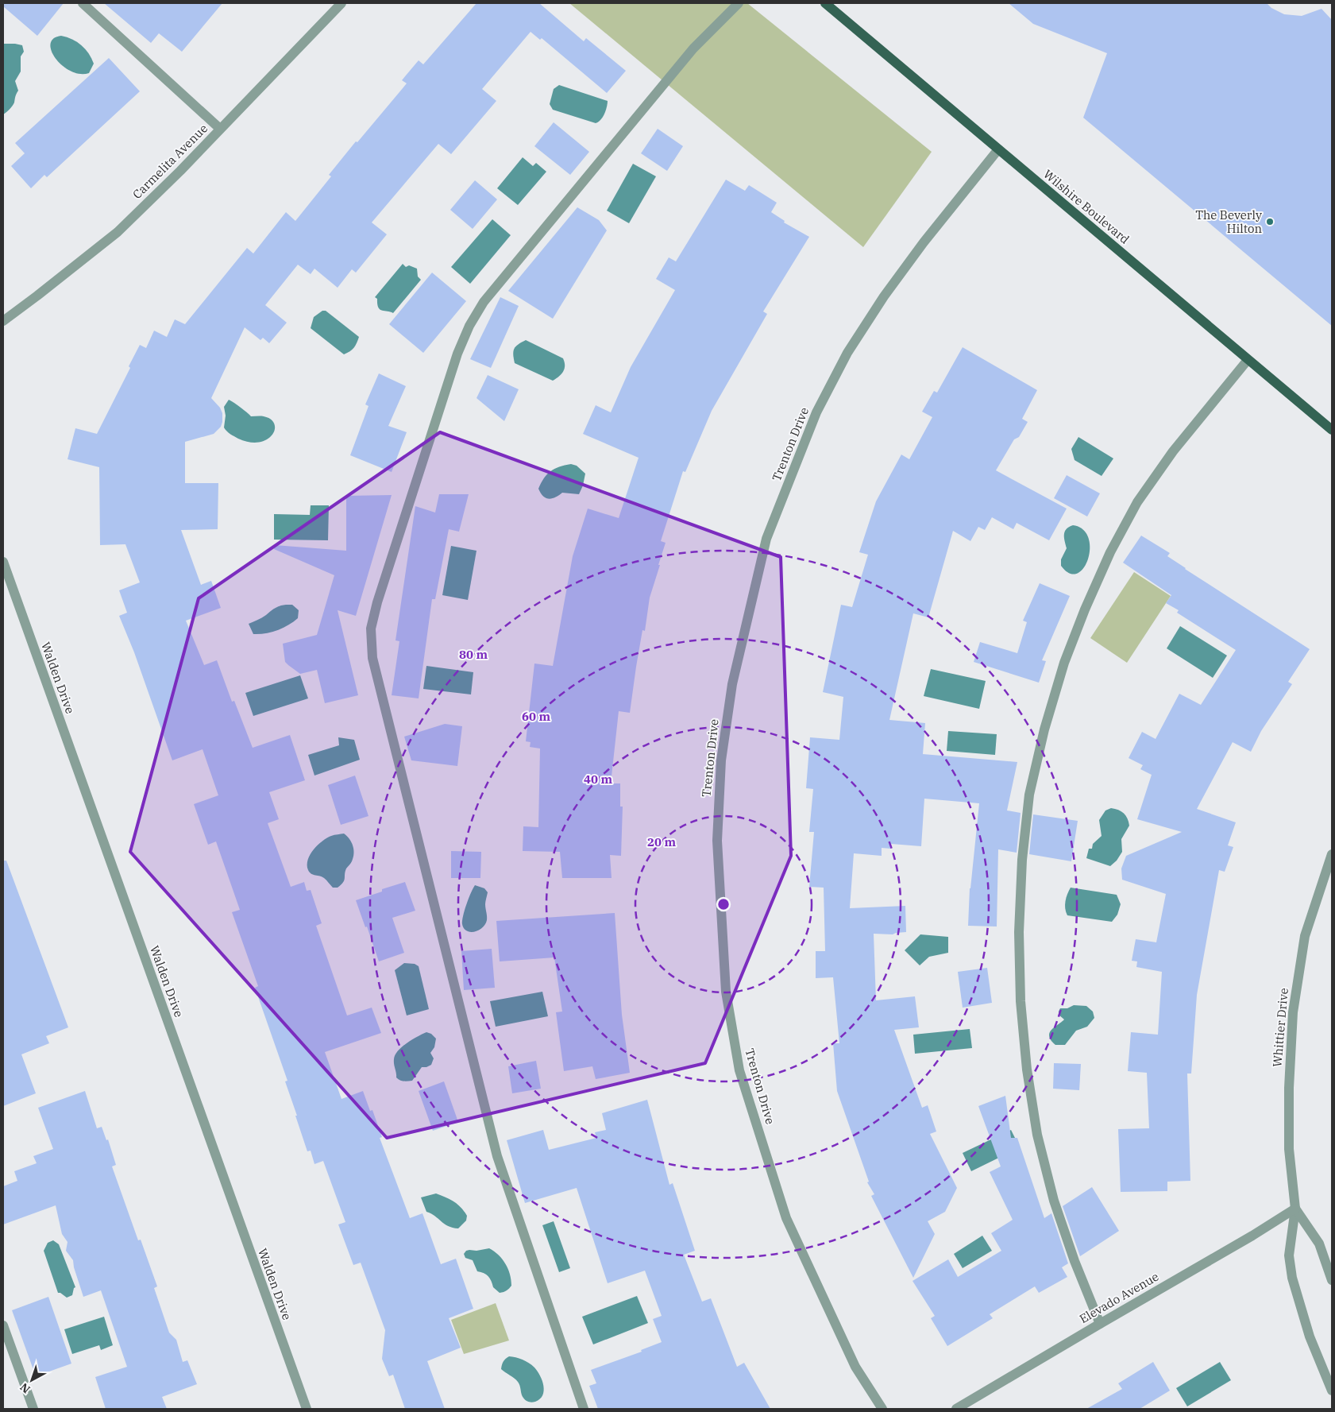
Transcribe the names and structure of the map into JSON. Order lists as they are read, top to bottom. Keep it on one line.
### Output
{"streets":{"main road":["Wilshire Boulevard"],"street":["Carmelita Avenue","Trenton Drive","Walden Drive","Whittier Drive","Elevado Avenue"]},"crossings":[["Wilshire Boulevard","Trenton Drive"],["Whittier Drive","Elevado Avenue"]],"places":["The Beverly Hilton"],"north":"bottom left","rings":["80 m","60 m","40 m","20 m"]}
